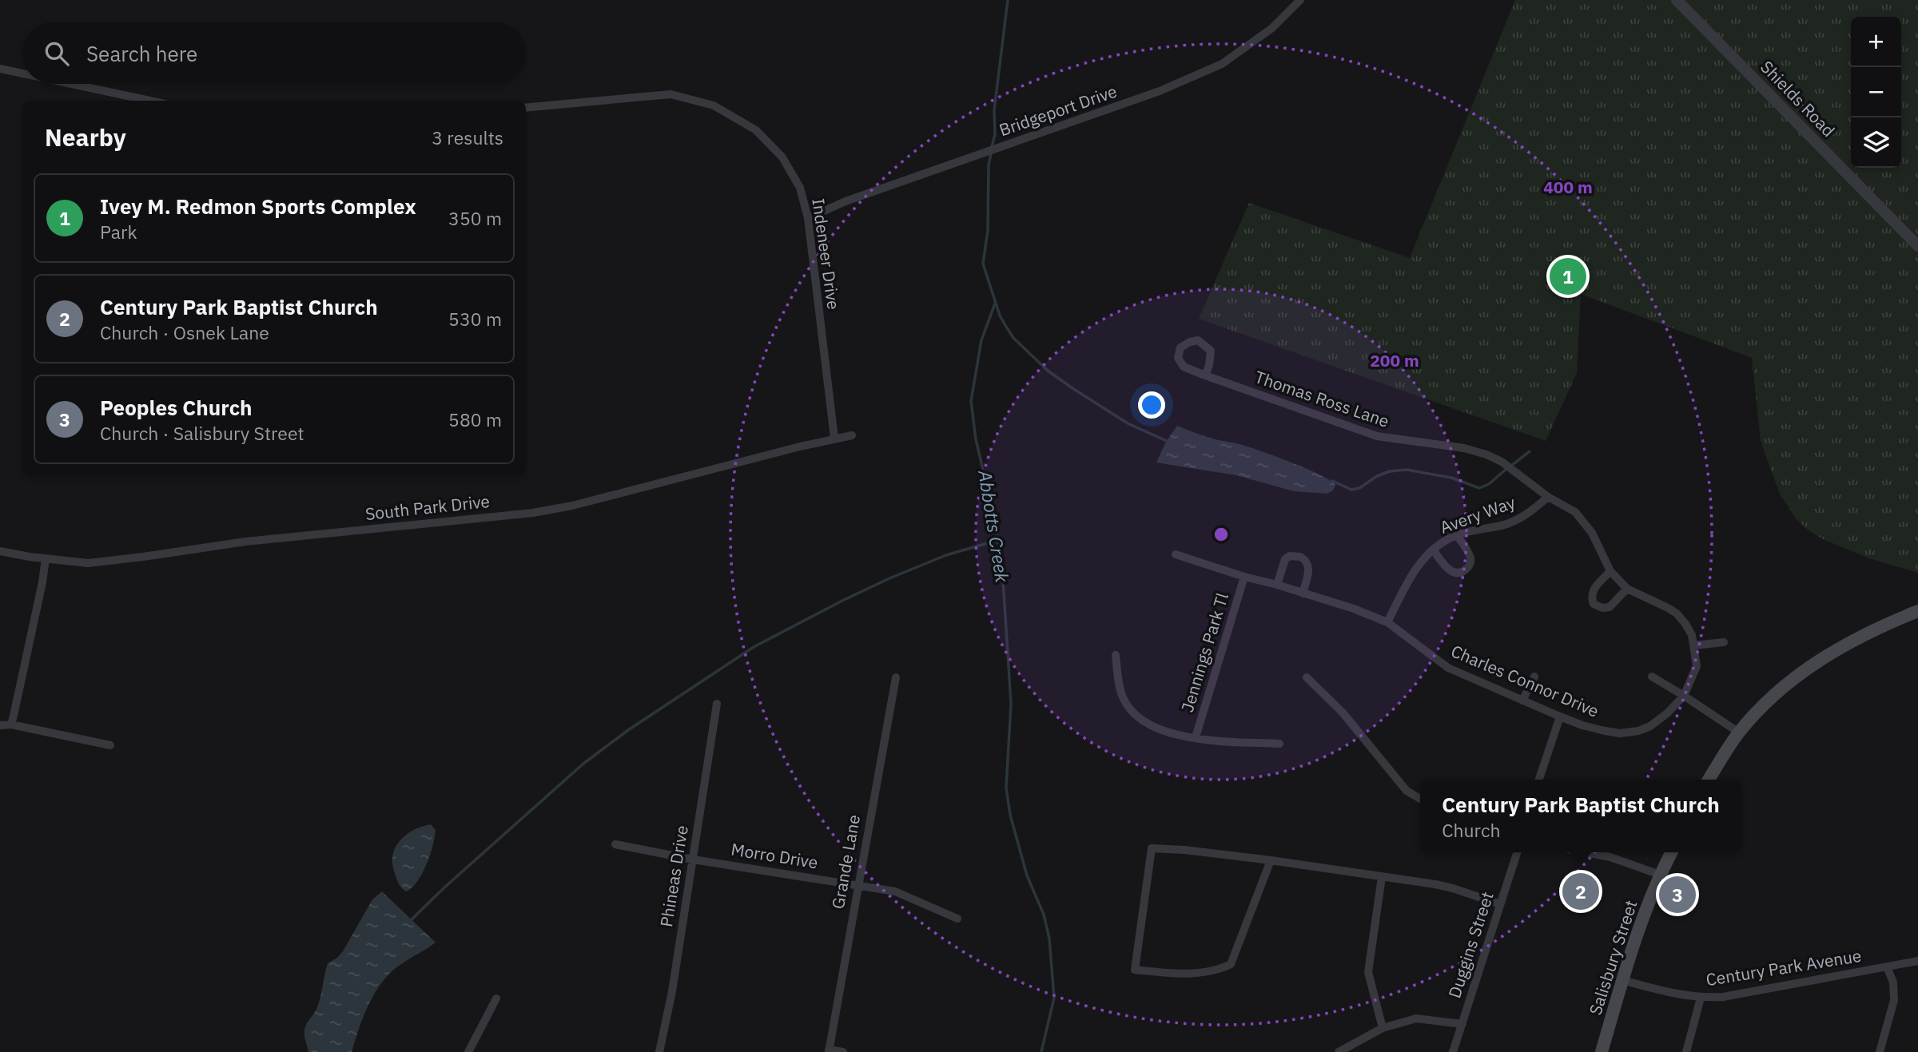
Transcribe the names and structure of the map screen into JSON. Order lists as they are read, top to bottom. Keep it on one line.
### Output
{"streets":{"main road":["Salisbury Street"],"street":["Shields Road","Bridgeport Drive","Indeneer Drive","Thomas Ross Lane","South Park Drive","Avery Way","Jennings Park Tl","Charles Connor Drive","Morro Drive","Grande Lane","Phineas Drive","Duggins Street","Century Park Avenue"]},"crossings":[["Bridgeport Drive","Indeneer Drive"],["Indeneer Drive","South Park Drive"],["Thomas Ross Lane","Avery Way"],["Thomas Ross Lane","Charles Connor Drive"],["Avery Way","Charles Connor Drive"],["Jennings Park Tl","Charles Connor Drive"],["Morro Drive","Grande Lane"],["Morro Drive","Phineas Drive"],["Salisbury Street","Century Park Avenue"]],"water":["Abbotts Creek"],"page":{"map_buttons":["+","−"],"search":"Search here","heading":["Nearby","3 results"],"list":[{"mark":"1","name":"Ivey M. Redmon Sports Complex","note":"Park","value":"350 m"},{"mark":"2","name":"Century Park Baptist Church","note":"Church · Osnek Lane","value":"530 m"},{"mark":"3","name":"Peoples Church","note":"Church · Salisbury Street","value":"580 m"}],"pins":["1","2","3"],"popup":["Century Park Baptist Church","Church"]},"rings":["400 m","200 m"]}
